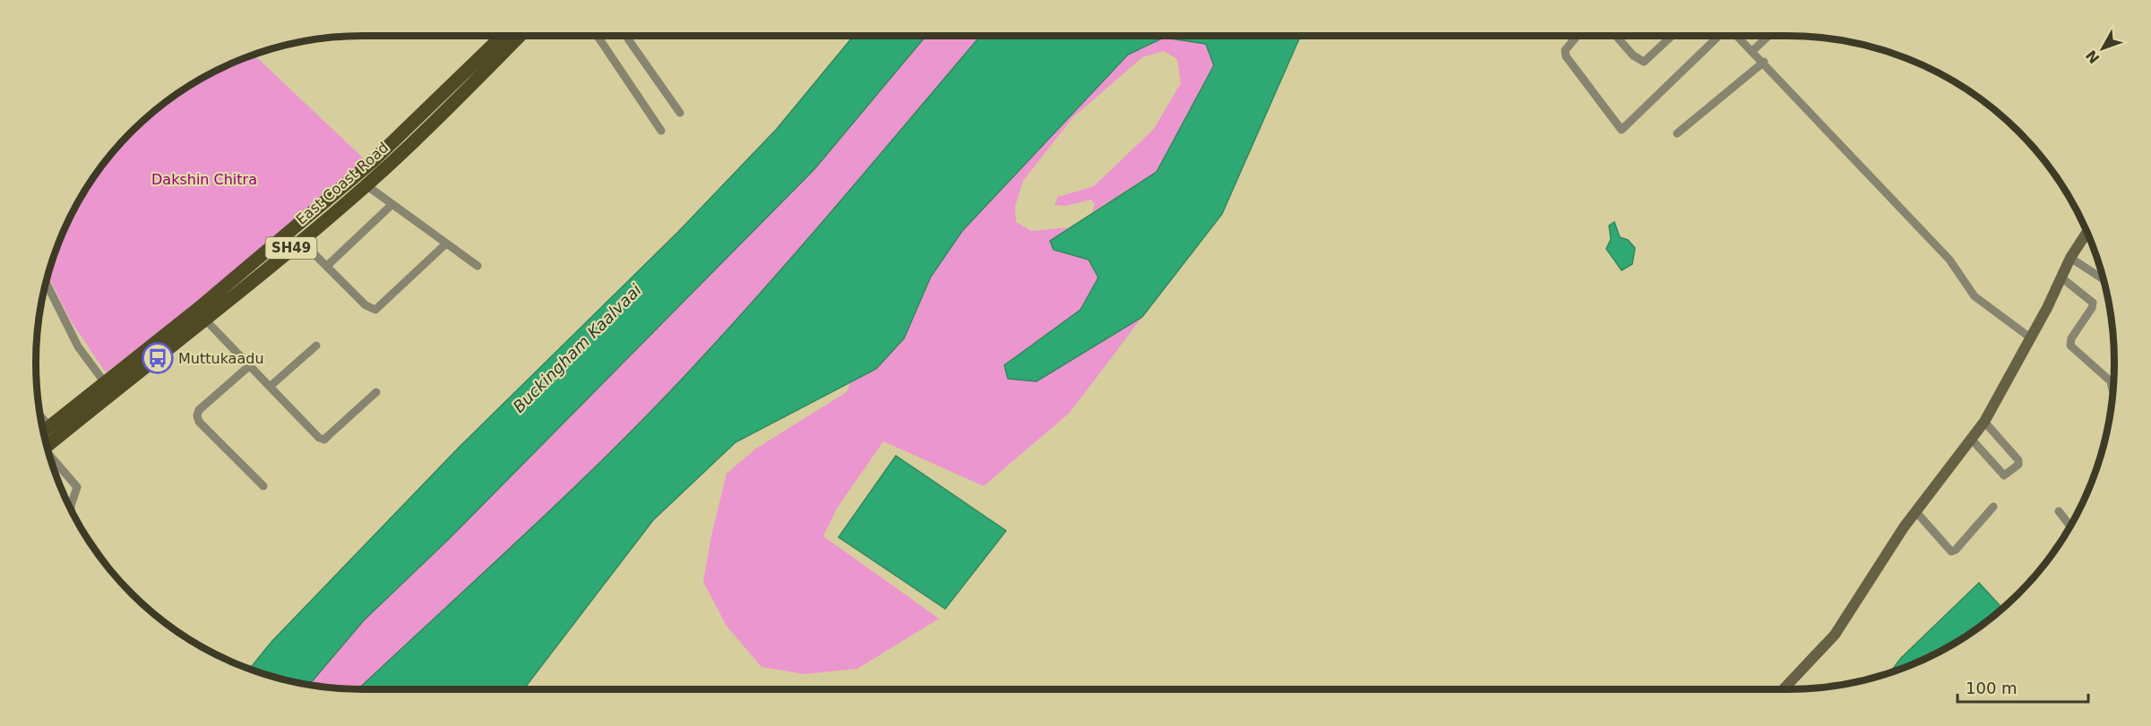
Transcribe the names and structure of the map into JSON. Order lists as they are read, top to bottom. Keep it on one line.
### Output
{"streets":{"main road":["East Coast Road","SH49"]},"water":["Buckingham Kaalvaai"],"parks":["Dakshin Chitra"],"places":{"bus stop":["Muttukaadu"]},"scale_bar":"100 m","north":"bottom left"}
